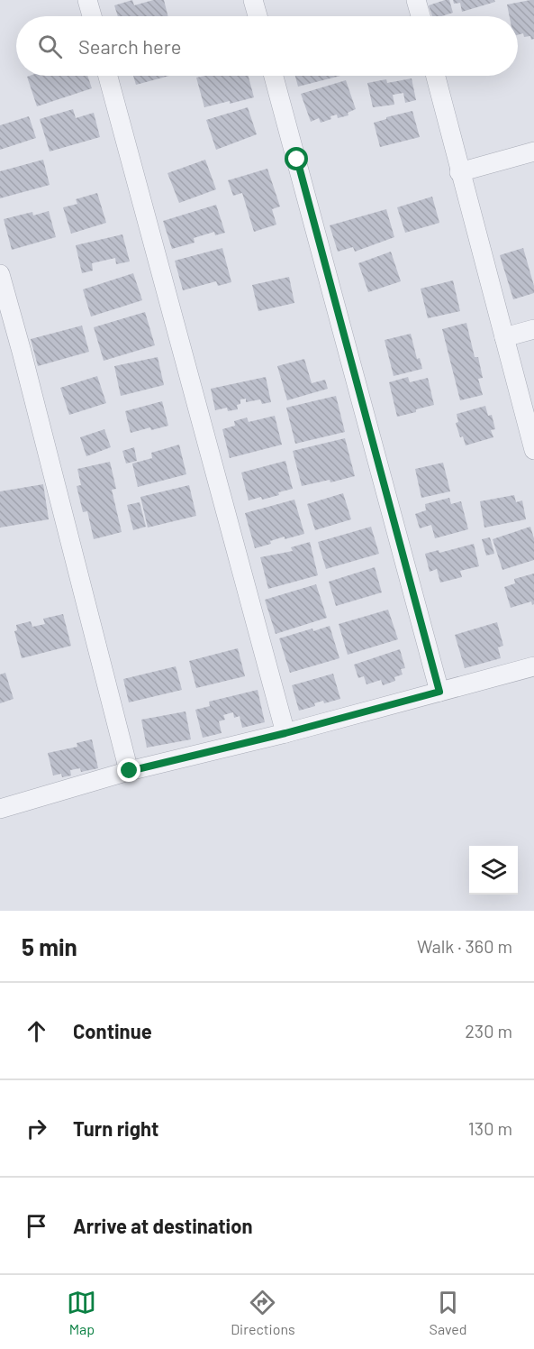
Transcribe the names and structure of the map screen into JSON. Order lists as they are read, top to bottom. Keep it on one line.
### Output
{"page":{"search":"Search here","heading":["5 min","Walk · 360 m"],"list":[["Continue","230 m"],["Turn right","130 m"],"Arrive at destination"],"nav":["Map","Directions","Saved"]}}
